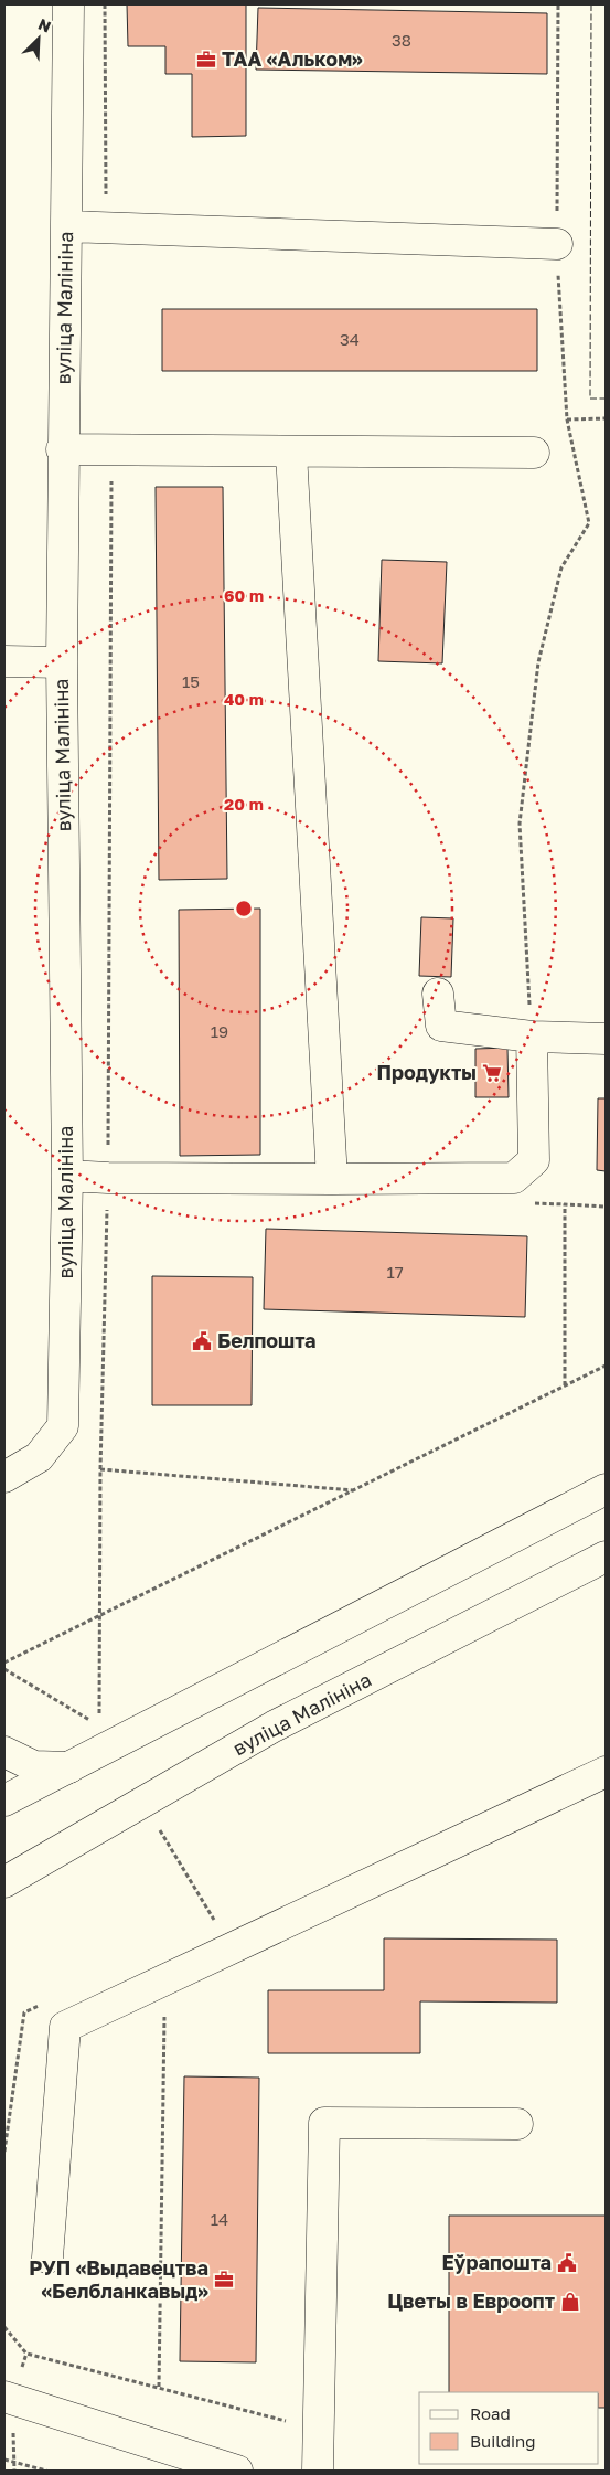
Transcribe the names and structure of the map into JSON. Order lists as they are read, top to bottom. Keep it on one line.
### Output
{"streets":{"street":["вуліца Малініна"]},"places":{"office":["ТАА «Альком»","РУП «Выдавецтва «Белбланкавыд»"],"supermarket":["Продукты"],"public building":["Белпошта","Еўрапошта"],"shop":["Цветы в Евроопт"]},"house_numbers":["38","34","15","19","17","14"],"legend":["Road","Building"],"north":"top right","rings":["60 m","40 m","20 m"]}
